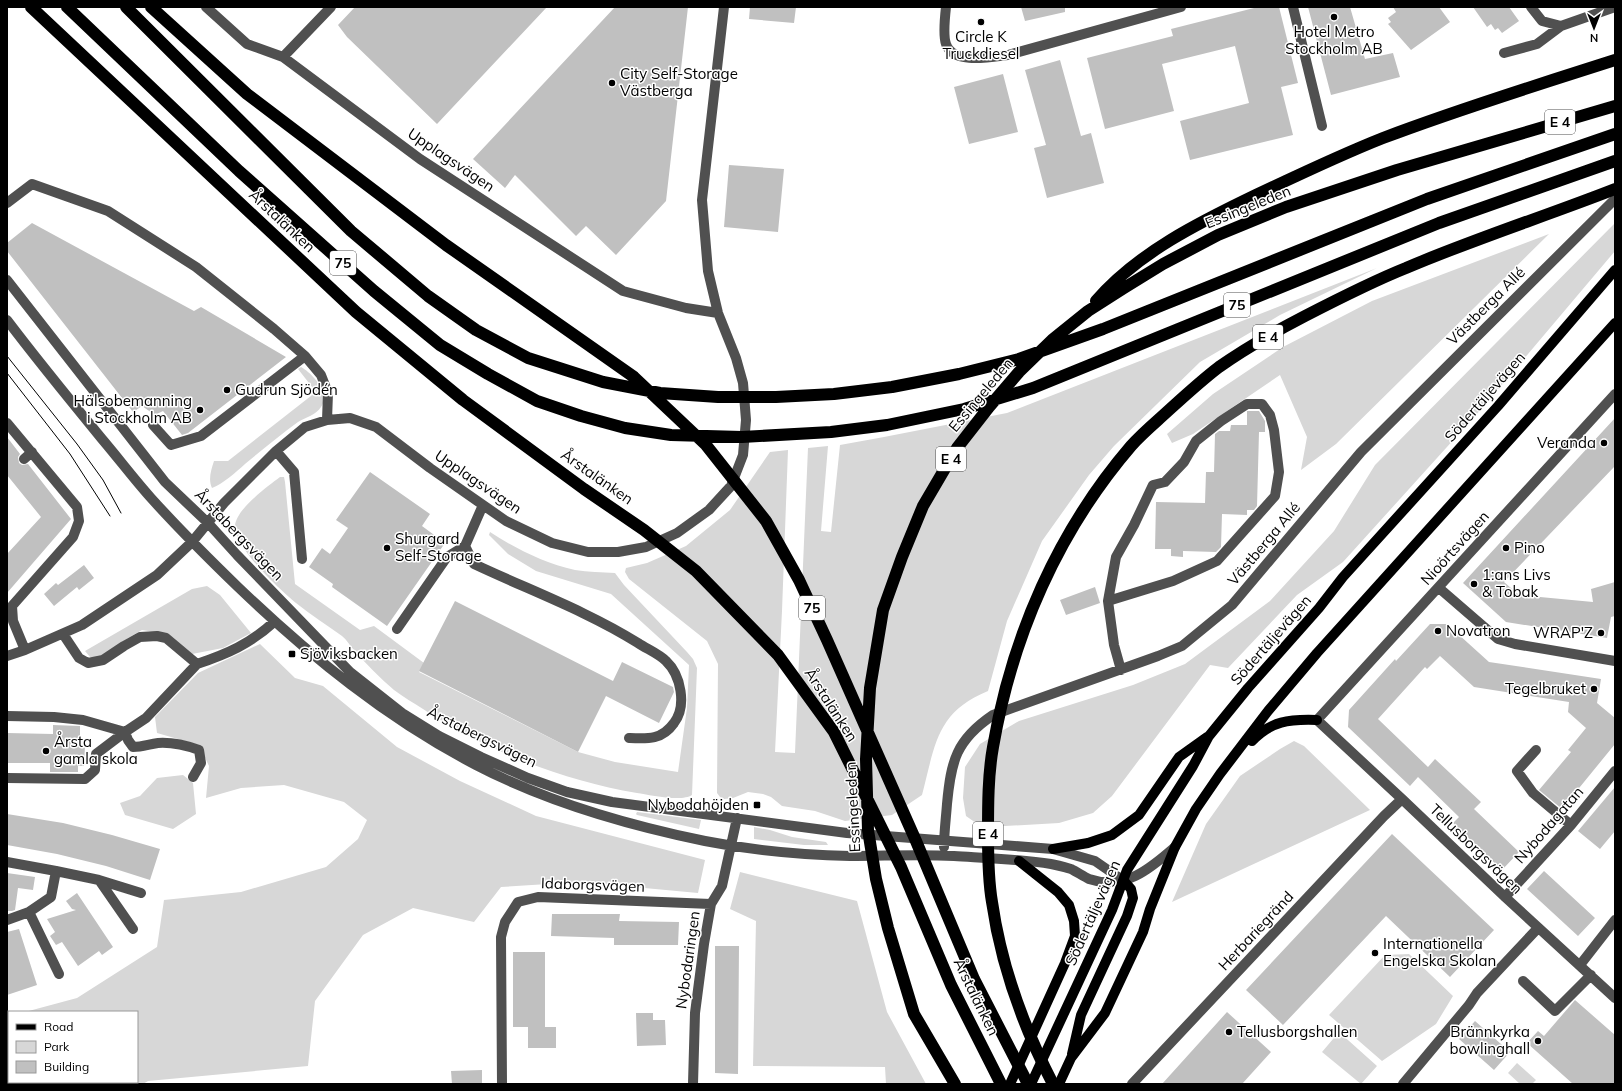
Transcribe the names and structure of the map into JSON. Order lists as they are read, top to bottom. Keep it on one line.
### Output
{"streets":{"highway":["E 4","Essingeleden","Årstalänken","75"],"main road":["Södertäljevägen"],"street":["Upplagsvägen","Västberga Allé","Årstabergsvägen","Nioörtsvägen","Nybodagatan","Tellusborgsvägen","Idaborgsvägen","Herbariegränd","Nybodaringen"]},"crossings":[["Upplagsvägen","Årstabergsvägen"],["Årstalänken","Södertäljevägen"],["Västberga Allé","Årstabergsvägen"],["Södertäljevägen","Årstabergsvägen"],["Årstabergsvägen","Nybodaringen"],["Nioörtsvägen","Tellusborgsvägen"],["Nybodagatan","Tellusborgsvägen"],["Tellusborgsvägen","Herbariegränd"],["Idaborgsvägen","Nybodaringen"]],"places":{"other":["Hotel Metro Stockholm AB","Circle K Truckdiesel","City Self-Storage Västberga","Gudrun Sjödén","Hälsobemanning i Stockholm AB","Veranda","Shurgard Self-Storage","Pino","1:ans Livs & Tobak","Novatron","WRAP'Z","Tegelbruket","Årsta gamla skola","Internationella Engelska Skolan","Tellusborgshallen","Brännkyrka bowlinghall"],"transit":["Sjöviksbacken","Nybodahöjden"]},"legend":["Road","Park","Building"],"north":"bottom"}
